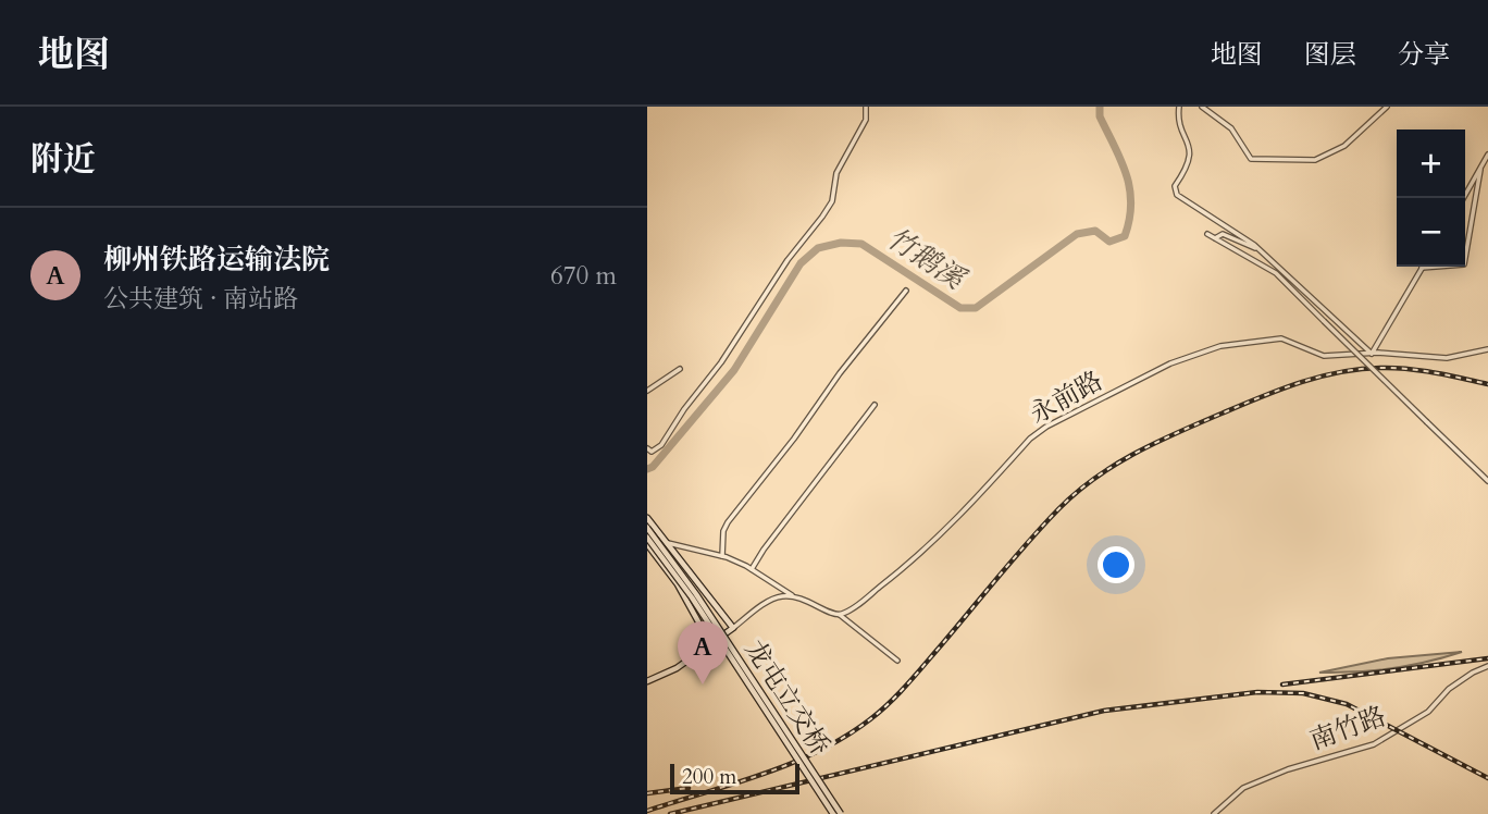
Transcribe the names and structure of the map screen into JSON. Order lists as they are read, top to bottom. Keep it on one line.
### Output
{"streets":{"main road":["龙屯立交桥"],"street":["永前路","南竹路"]},"water":["竹鹅溪"],"scale_bar":"200 m","page":{"header":"地图","nav":["地图","图层","分享"],"heading":"附近","map_buttons":["+","−"],"list":[{"mark":"A","name":"柳州铁路运输法院","note":"公共建筑 · 南站路","value":"670 m"}],"pins":"A","scale":"200 m"}}
